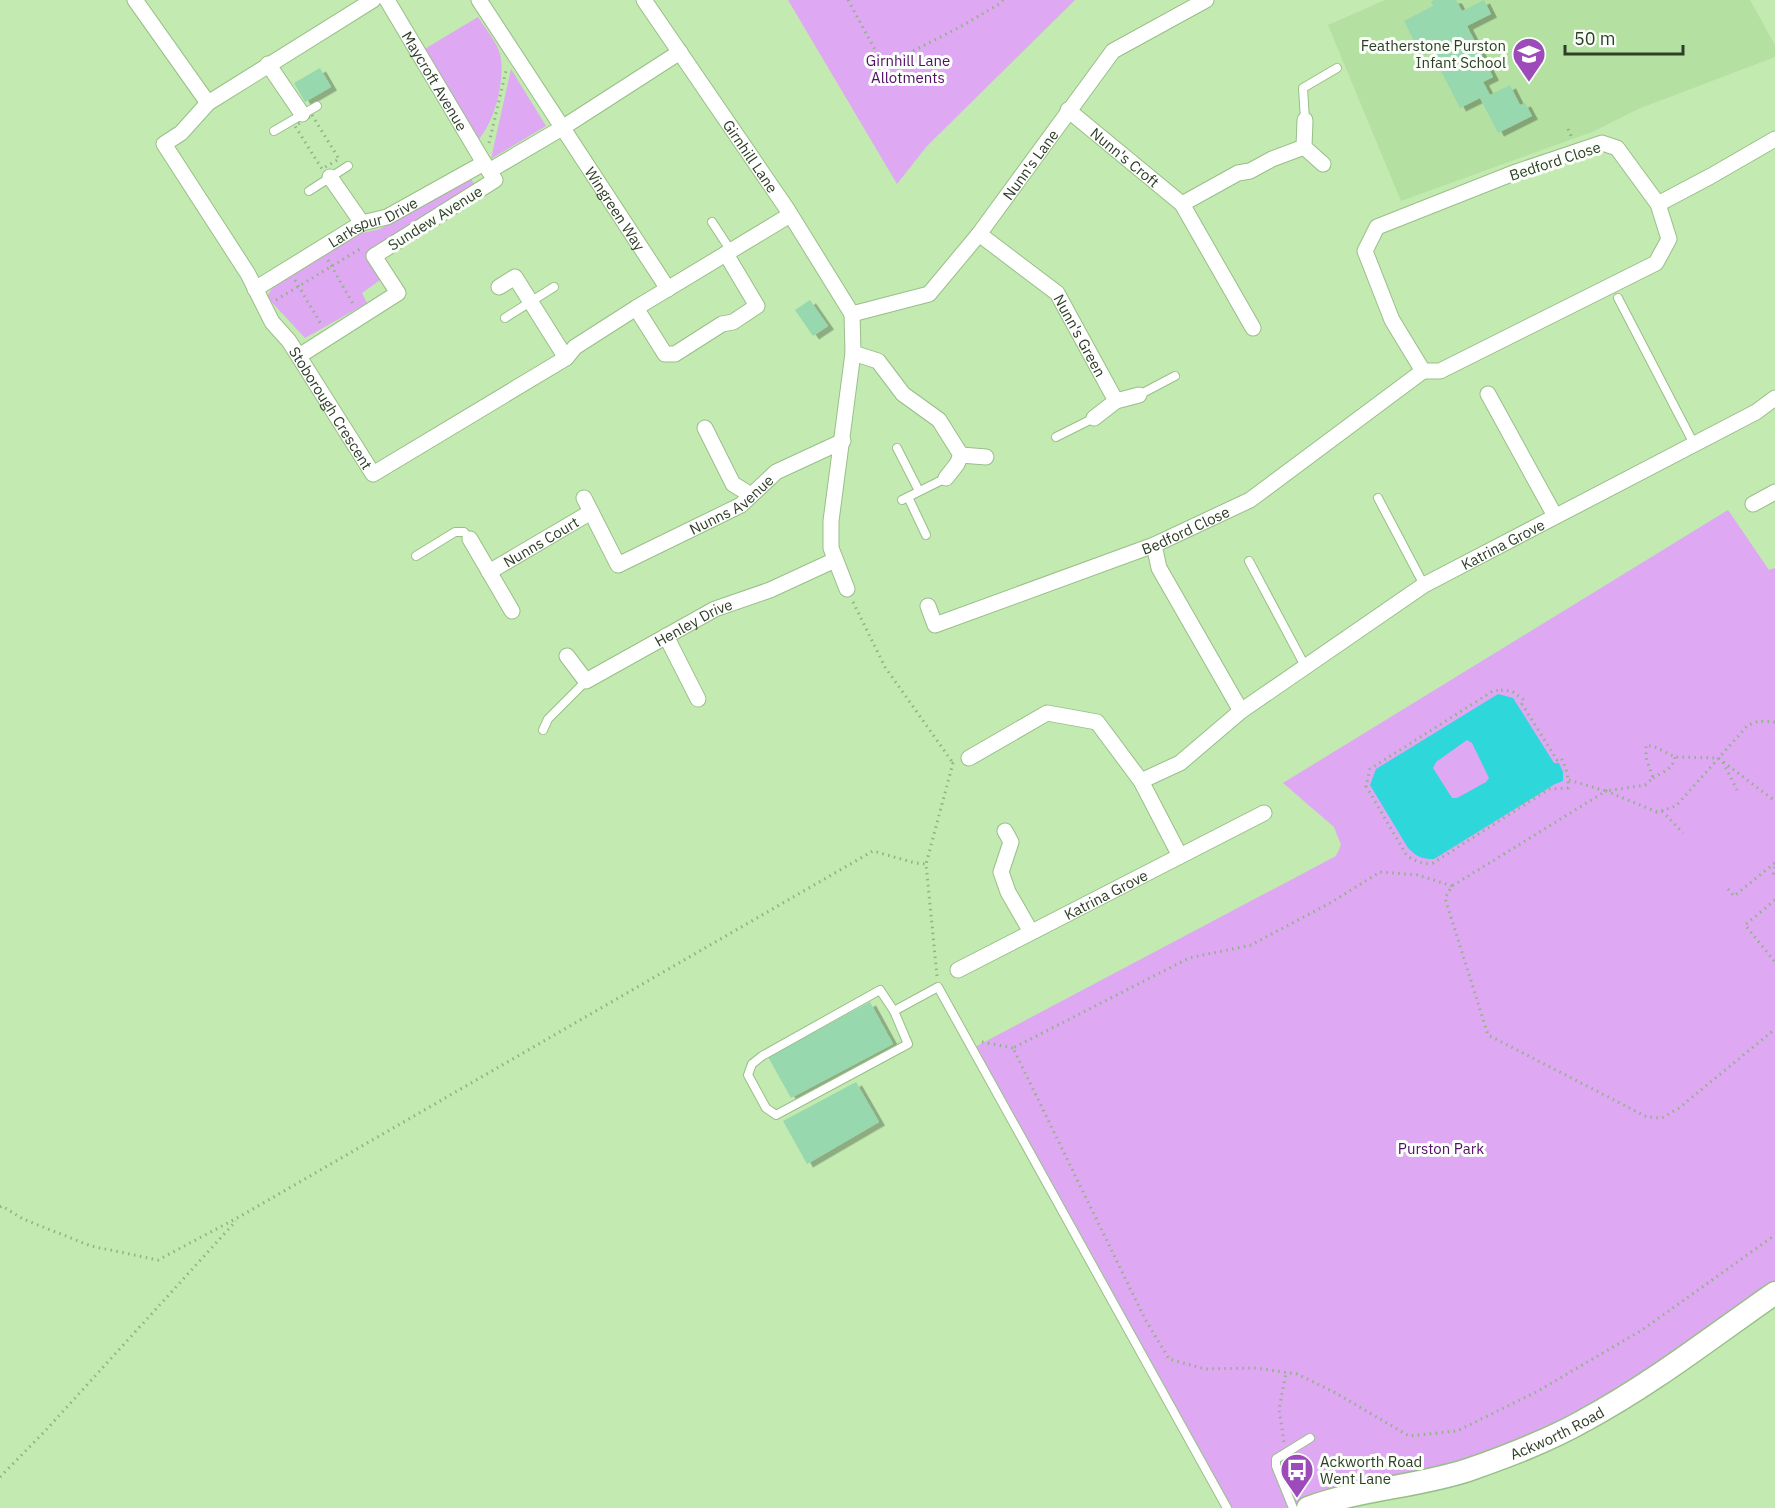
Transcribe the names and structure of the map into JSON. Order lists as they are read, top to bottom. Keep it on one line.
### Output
{"streets":{"main road":["Ackworth Road"],"street":["Maycroft Avenue","Girnhill Lane","Nunn's Croft","Bedford Close","Nunn's Lane","Wingreen Way","Sundew Avenue","Larkspur Drive","Nunn's Green","Stoborough Crescent","Nunns Avenue","Nunns Court","Katrina Grove","Henley Drive"]},"crossings":[["Maycroft Avenue","Sundew Avenue"],["Maycroft Avenue","Larkspur Drive"],["Girnhill Lane","Nunn's Lane"],["Girnhill Lane","Sundew Avenue"],["Girnhill Lane","Stoborough Crescent"],["Nunn's Croft","Nunn's Lane"],["Nunn's Lane","Nunn's Green"],["Wingreen Way","Sundew Avenue"],["Wingreen Way","Stoborough Crescent"],["Sundew Avenue","Larkspur Drive"],["Sundew Avenue","Stoborough Crescent"],["Larkspur Drive","Stoborough Crescent"],["Nunns Avenue","Nunns Court"]],"parks":["Girnhill Lane Allotments","Purston Park"],"places":{"school or university":["Featherstone Purston Infant School"],"bus stop":["Ackworth Road Went Lane"]},"scale_bar":"50 m"}
